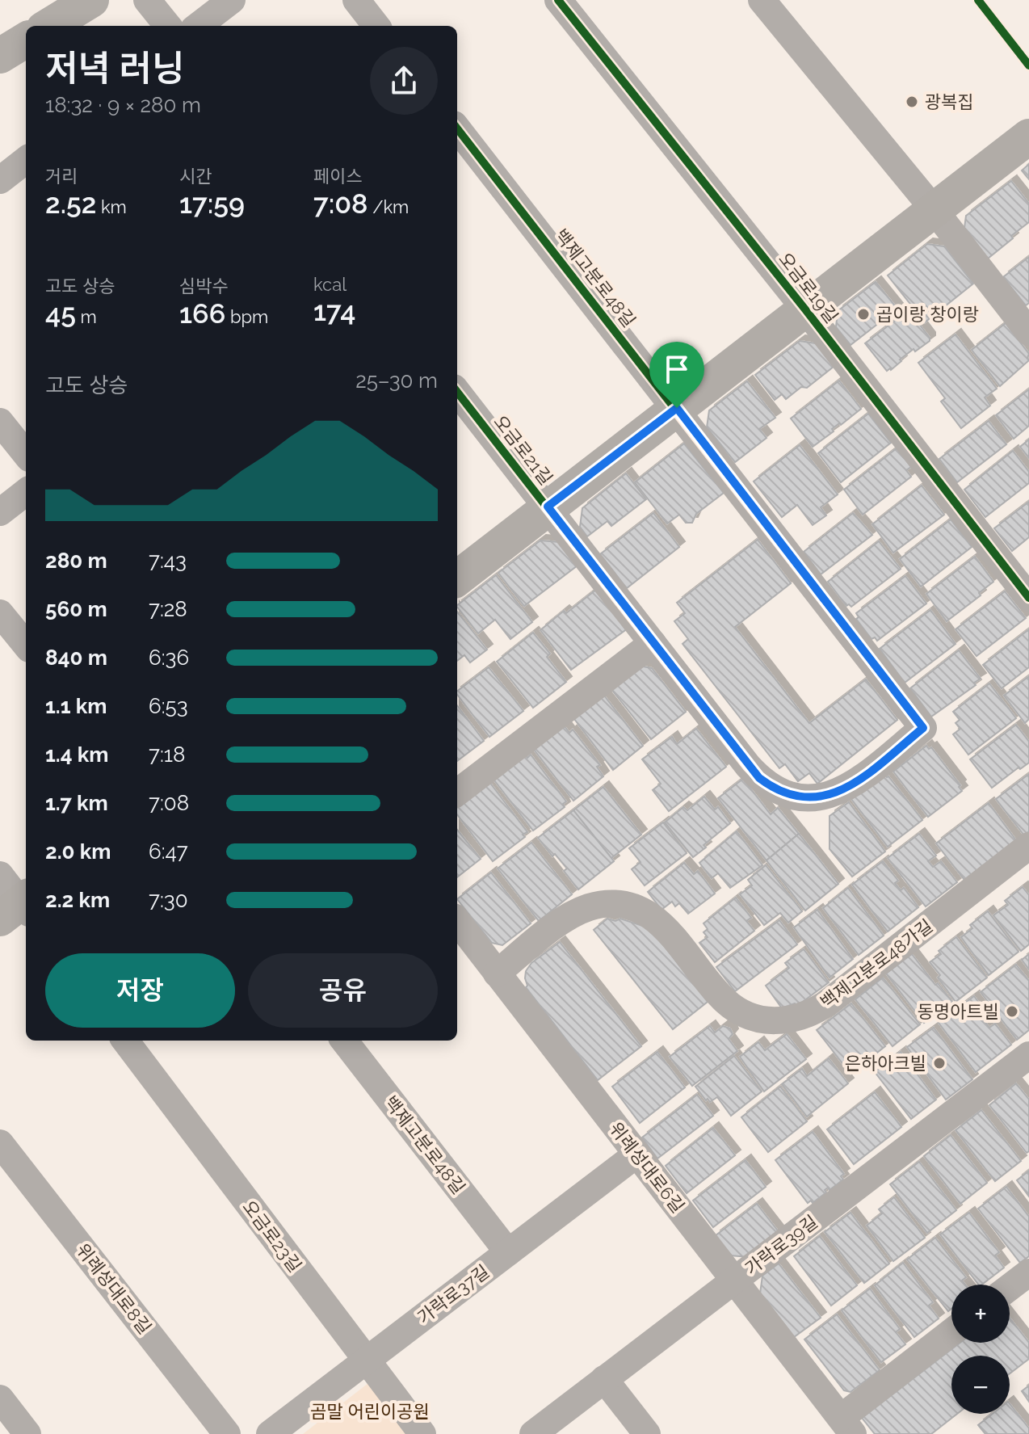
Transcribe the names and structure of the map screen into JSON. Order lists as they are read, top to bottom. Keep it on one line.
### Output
{"streets":{"street":["백제고분로48길","오금로19길","오금로21길","백제고분로48가길","위례성대로6길","오금로23길","가락로39길","위례성대로8길","가락로37길"]},"crossings":[["백제고분로48길","오금로21길"],["백제고분로48길","가락로37길"],["백제고분로48가길","위례성대로6길"],["위례성대로6길","가락로39길"],["위례성대로6길","가락로37길"],["오금로23길","가락로37길"]],"parks":["곰말 어린이공원"],"places":["광복집","곱이랑 창이랑","동명아트빌","은하아크빌"],"page":{"heading":["저녁 러닝","18:32 · 9 × 280 m"],"stats":[["거리","2.52 km"],["시간","17:59"],["페이스","7:08 /km"],["고도 상승","45 m"],["심박수","166 bpm"],["kcal","174"]],"chart":["고도 상승","25–30 m"],"list":[{"name":"280 m","note":"7:43"},{"name":"560 m","note":"7:28"},{"name":"840 m","note":"6:36"},{"name":"1.1 km","note":"6:53"},{"name":"1.4 km","note":"7:18"},{"name":"1.7 km","note":"7:08"},{"name":"2.0 km","note":"6:47"},{"name":"2.2 km","note":"7:30"}],"buttons":["저장","공유"],"map_buttons":["+","−"]}}
